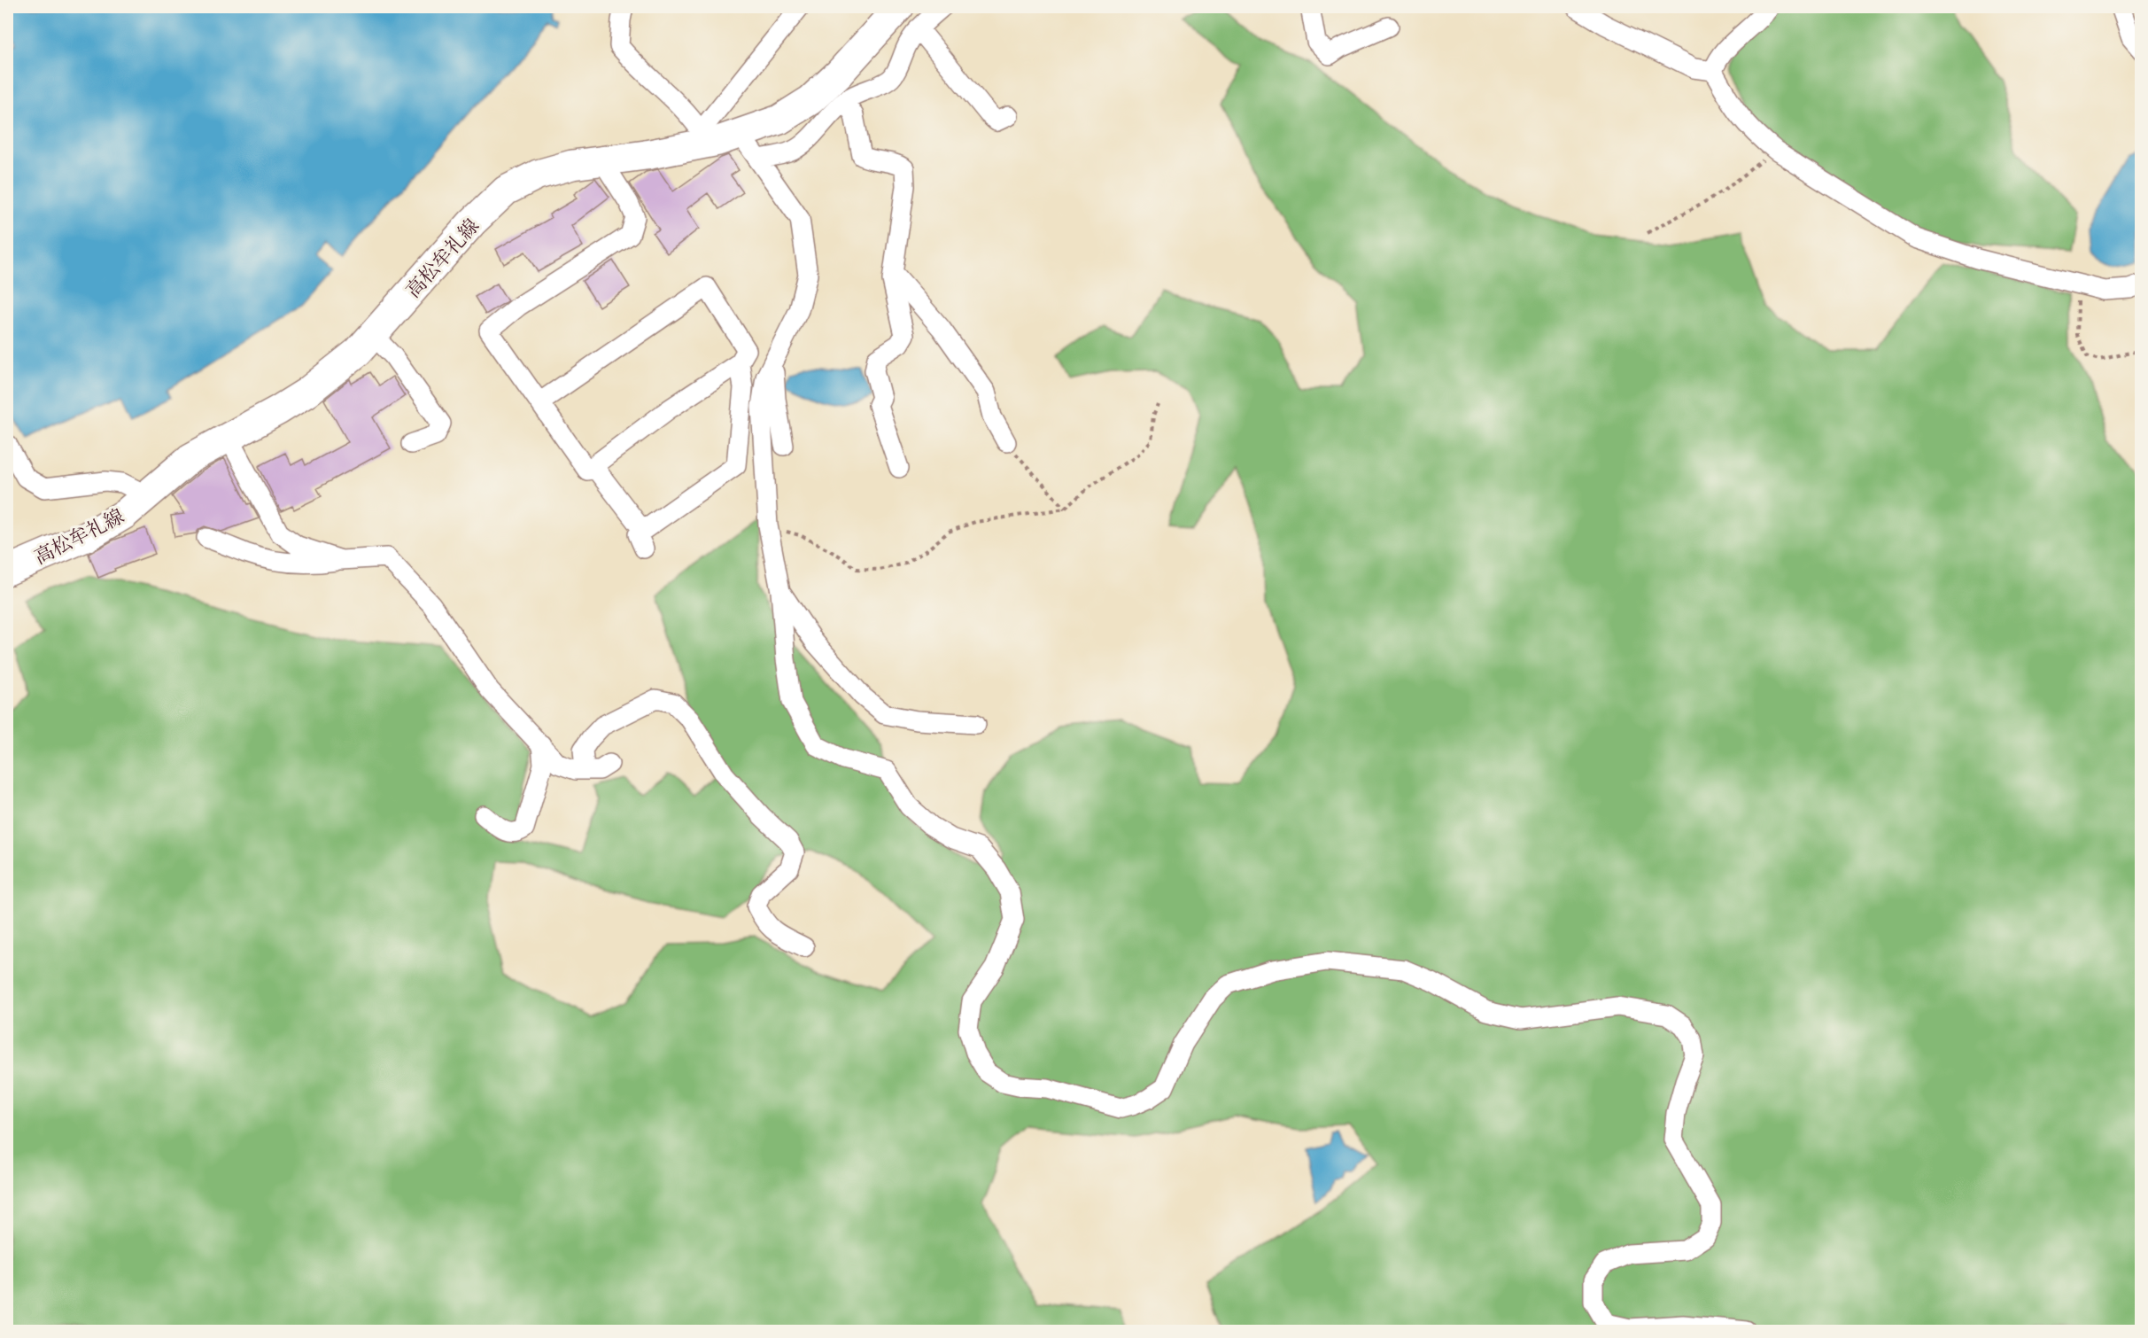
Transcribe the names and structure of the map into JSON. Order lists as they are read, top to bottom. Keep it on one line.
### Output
{"streets":{"main road":["高松牟礼線"]}}
